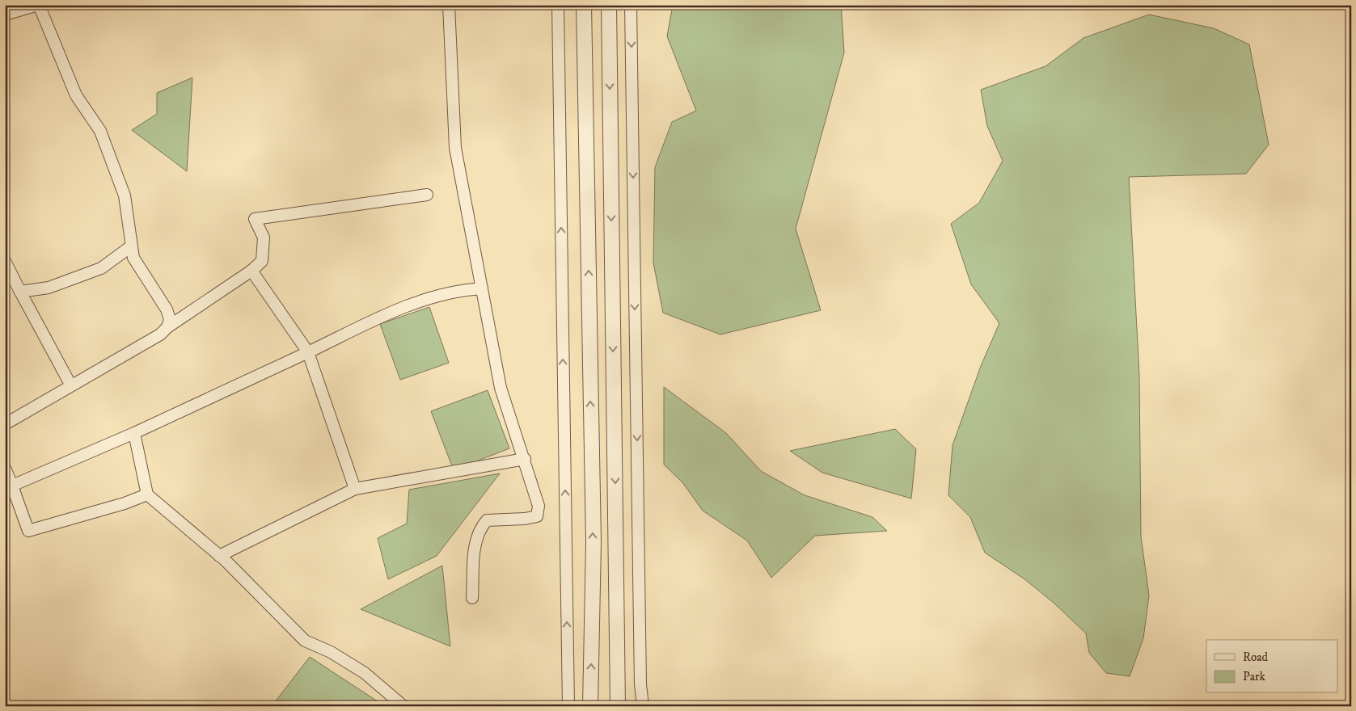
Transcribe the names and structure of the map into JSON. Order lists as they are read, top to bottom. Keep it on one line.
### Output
{"legend":["Road","Park"]}
